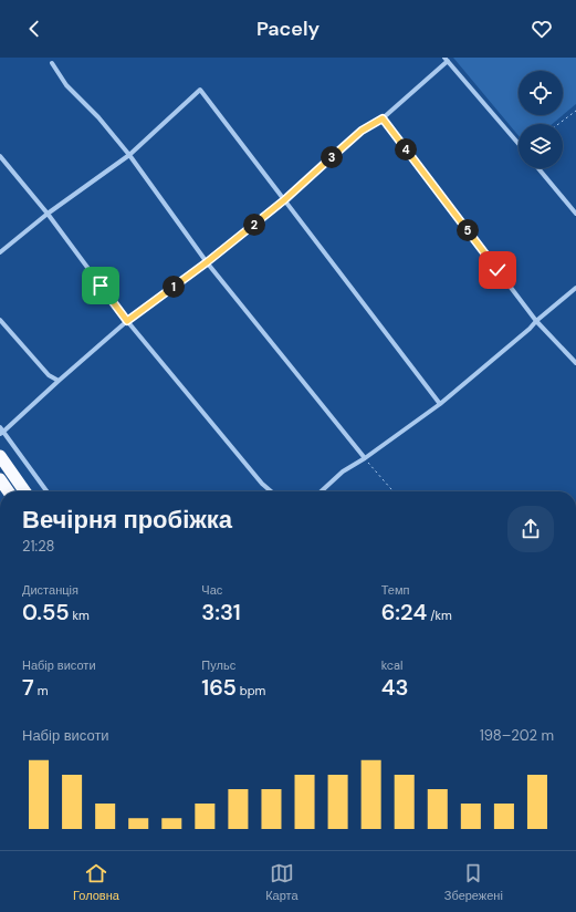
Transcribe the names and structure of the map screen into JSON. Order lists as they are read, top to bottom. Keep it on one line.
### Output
{"page":{"header":"Pacely","pins":["4","3","2","5","1"],"heading":["Вечірня пробіжка","21:28"],"stats":[["Дистанція","0.55 km"],["Час","3:31"],["Темп","6:24 /km"],["Набір висоти","7 m"],["Пульс","165 bpm"],["kcal","43"]],"chart":["Набір висоти","198–202 m"],"tabs":["Головна","Карта","Збережені"]}}
